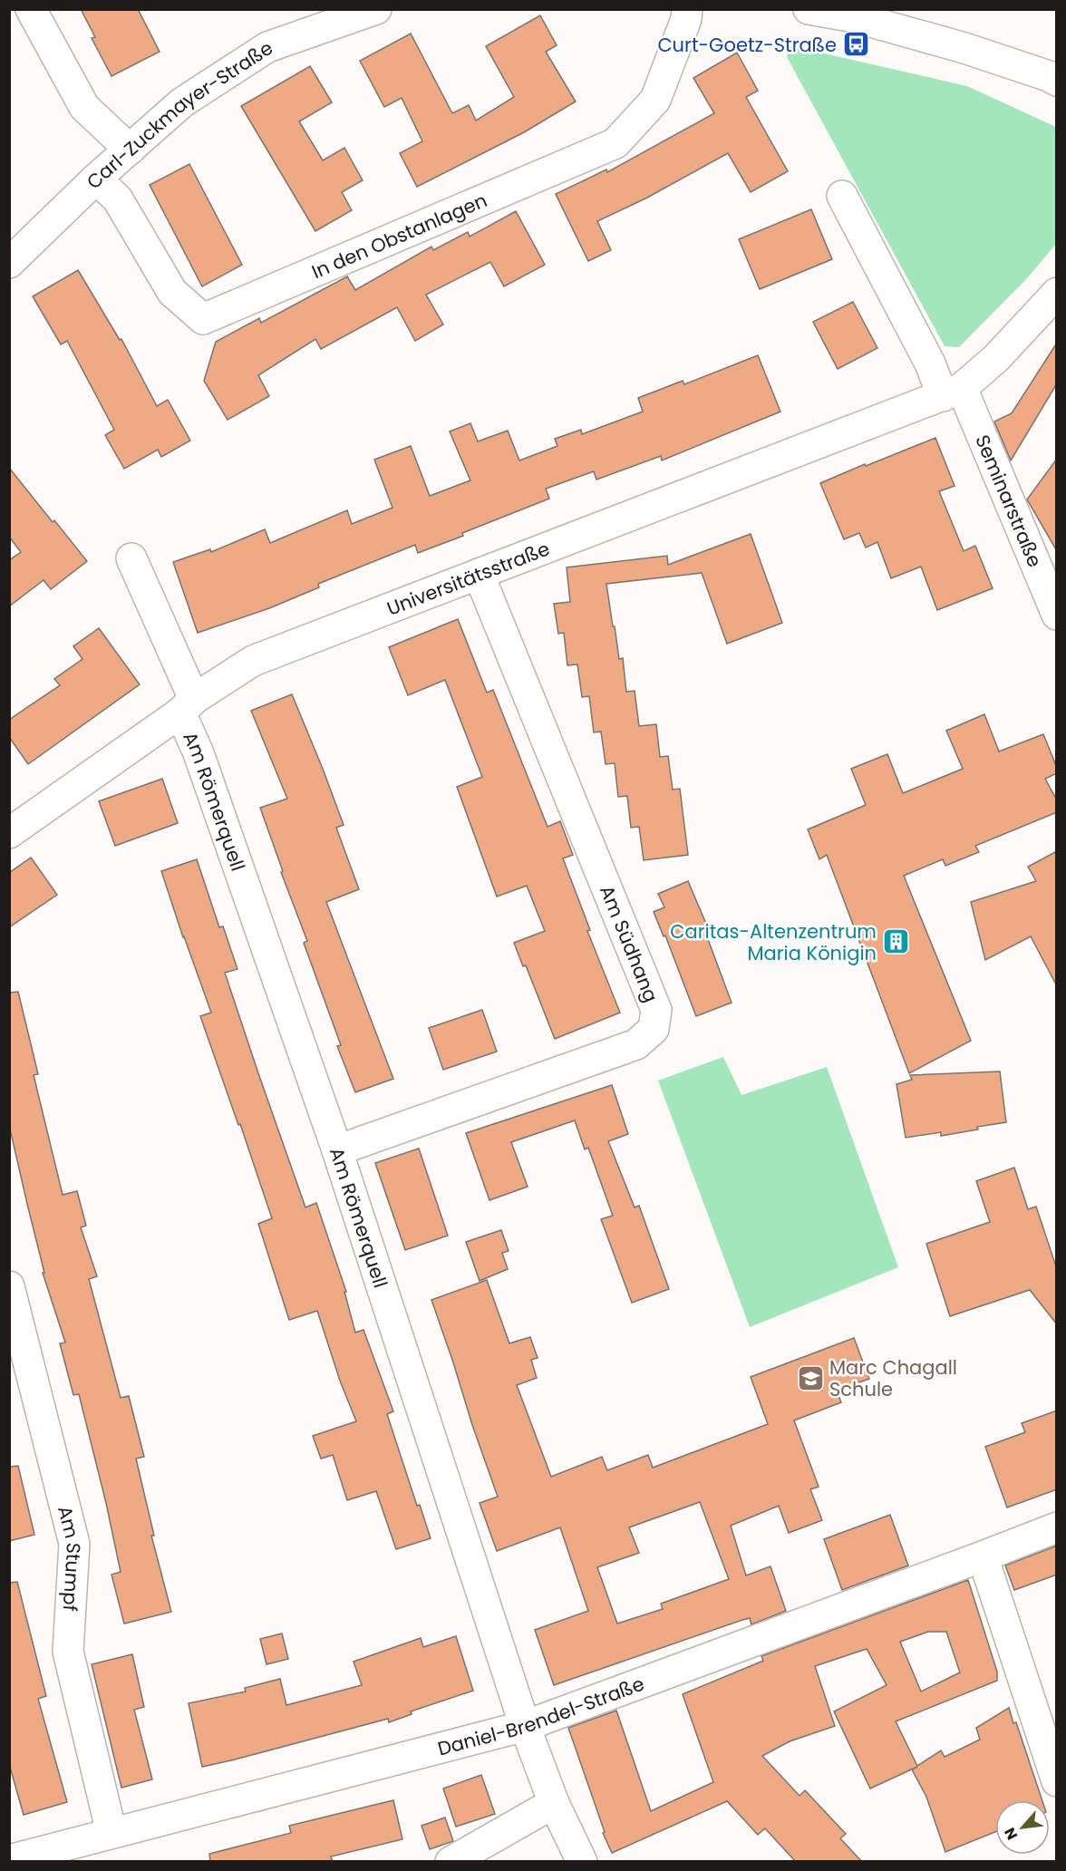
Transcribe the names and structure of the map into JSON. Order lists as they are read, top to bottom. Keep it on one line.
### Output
{"streets":{"street":["Carl-Zuckmayer-Straße","In den Obstanlagen","Seminarstraße","Universitätsstraße","Am Römerquell","Am Südhang","Am Stumpf","Daniel-Brendel-Straße"]},"crossings":[["Carl-Zuckmayer-Straße","In den Obstanlagen"],["Seminarstraße","Universitätsstraße"],["Universitätsstraße","Am Römerquell"],["Universitätsstraße","Am Südhang"],["Am Römerquell","Am Südhang"],["Am Römerquell","Daniel-Brendel-Straße"],["Am Stumpf","Daniel-Brendel-Straße"]],"places":{"bus stop":["Curt-Goetz-Straße"],"building":["Caritas-Altenzentrum Maria Königin"],"school or university":["Marc Chagall Schule"]},"north":"bottom left"}
